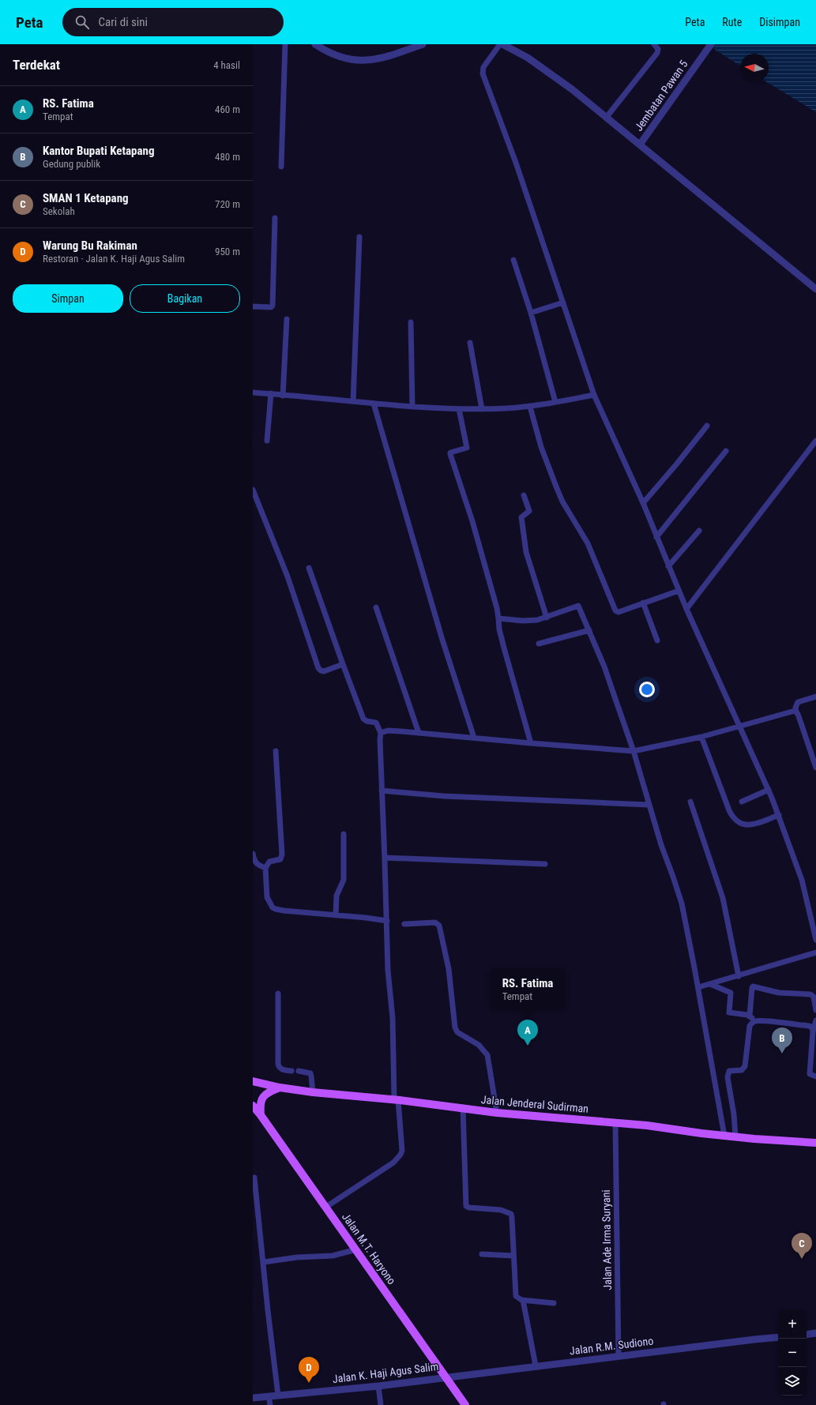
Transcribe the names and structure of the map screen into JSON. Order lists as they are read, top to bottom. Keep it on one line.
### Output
{"streets":{"main road":["Jalan Jenderal Sudirman","Jalan M.T. Haryono"],"street":["Jembatan Pawan 5","Jalan Ade Irma Suryani","Jalan R.M. Sudiono","Jalan K. Haji Agus Salim"]},"crossings":[["Jalan Jenderal Sudirman","Jalan Ade Irma Suryani"],["Jalan Ade Irma Suryani","Jalan R.M. Sudiono"],["Jalan M.T. Haryono","Jalan R.M. Sudiono"],["Jalan M.T. Haryono","Jalan K. Haji Agus Salim"],["Jalan R.M. Sudiono","Jalan K. Haji Agus Salim"]],"north":"left","page":{"header":"Peta","search":"Cari di sini","nav":["Peta","Rute","Disimpan"],"heading":["Terdekat","4 hasil"],"list":[{"mark":"A","name":"RS. Fatima","note":"Tempat","value":"460 m"},{"mark":"B","name":"Kantor Bupati Ketapang","note":"Gedung publik","value":"480 m"},{"mark":"C","name":"SMAN 1 Ketapang","note":"Sekolah","value":"720 m"},{"mark":"D","name":"Warung Bu Rakiman","note":"Restoran · Jalan K. Haji Agus Salim","value":"950 m"}],"buttons":["Simpan","Bagikan"],"popup":["RS. Fatima","Tempat"],"pins":["A","B","C","D"],"map_buttons":["+","−"]}}
